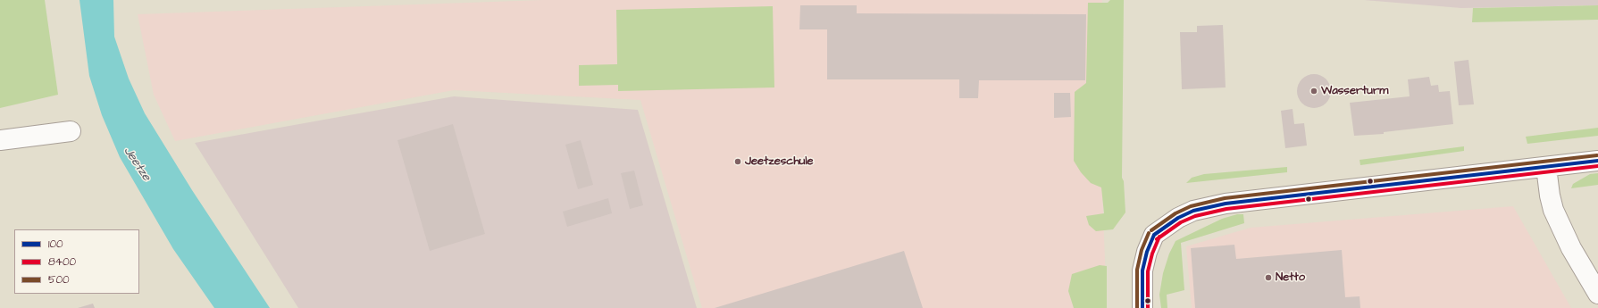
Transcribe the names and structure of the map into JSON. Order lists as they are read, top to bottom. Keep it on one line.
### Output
{"water":["Jeetze"],"places":["Wasserturm","Jeetzeschule","Netto"],"lines":["transit line 500","transit line 100","transit line 8400"],"legend":["100","8400","500"]}
